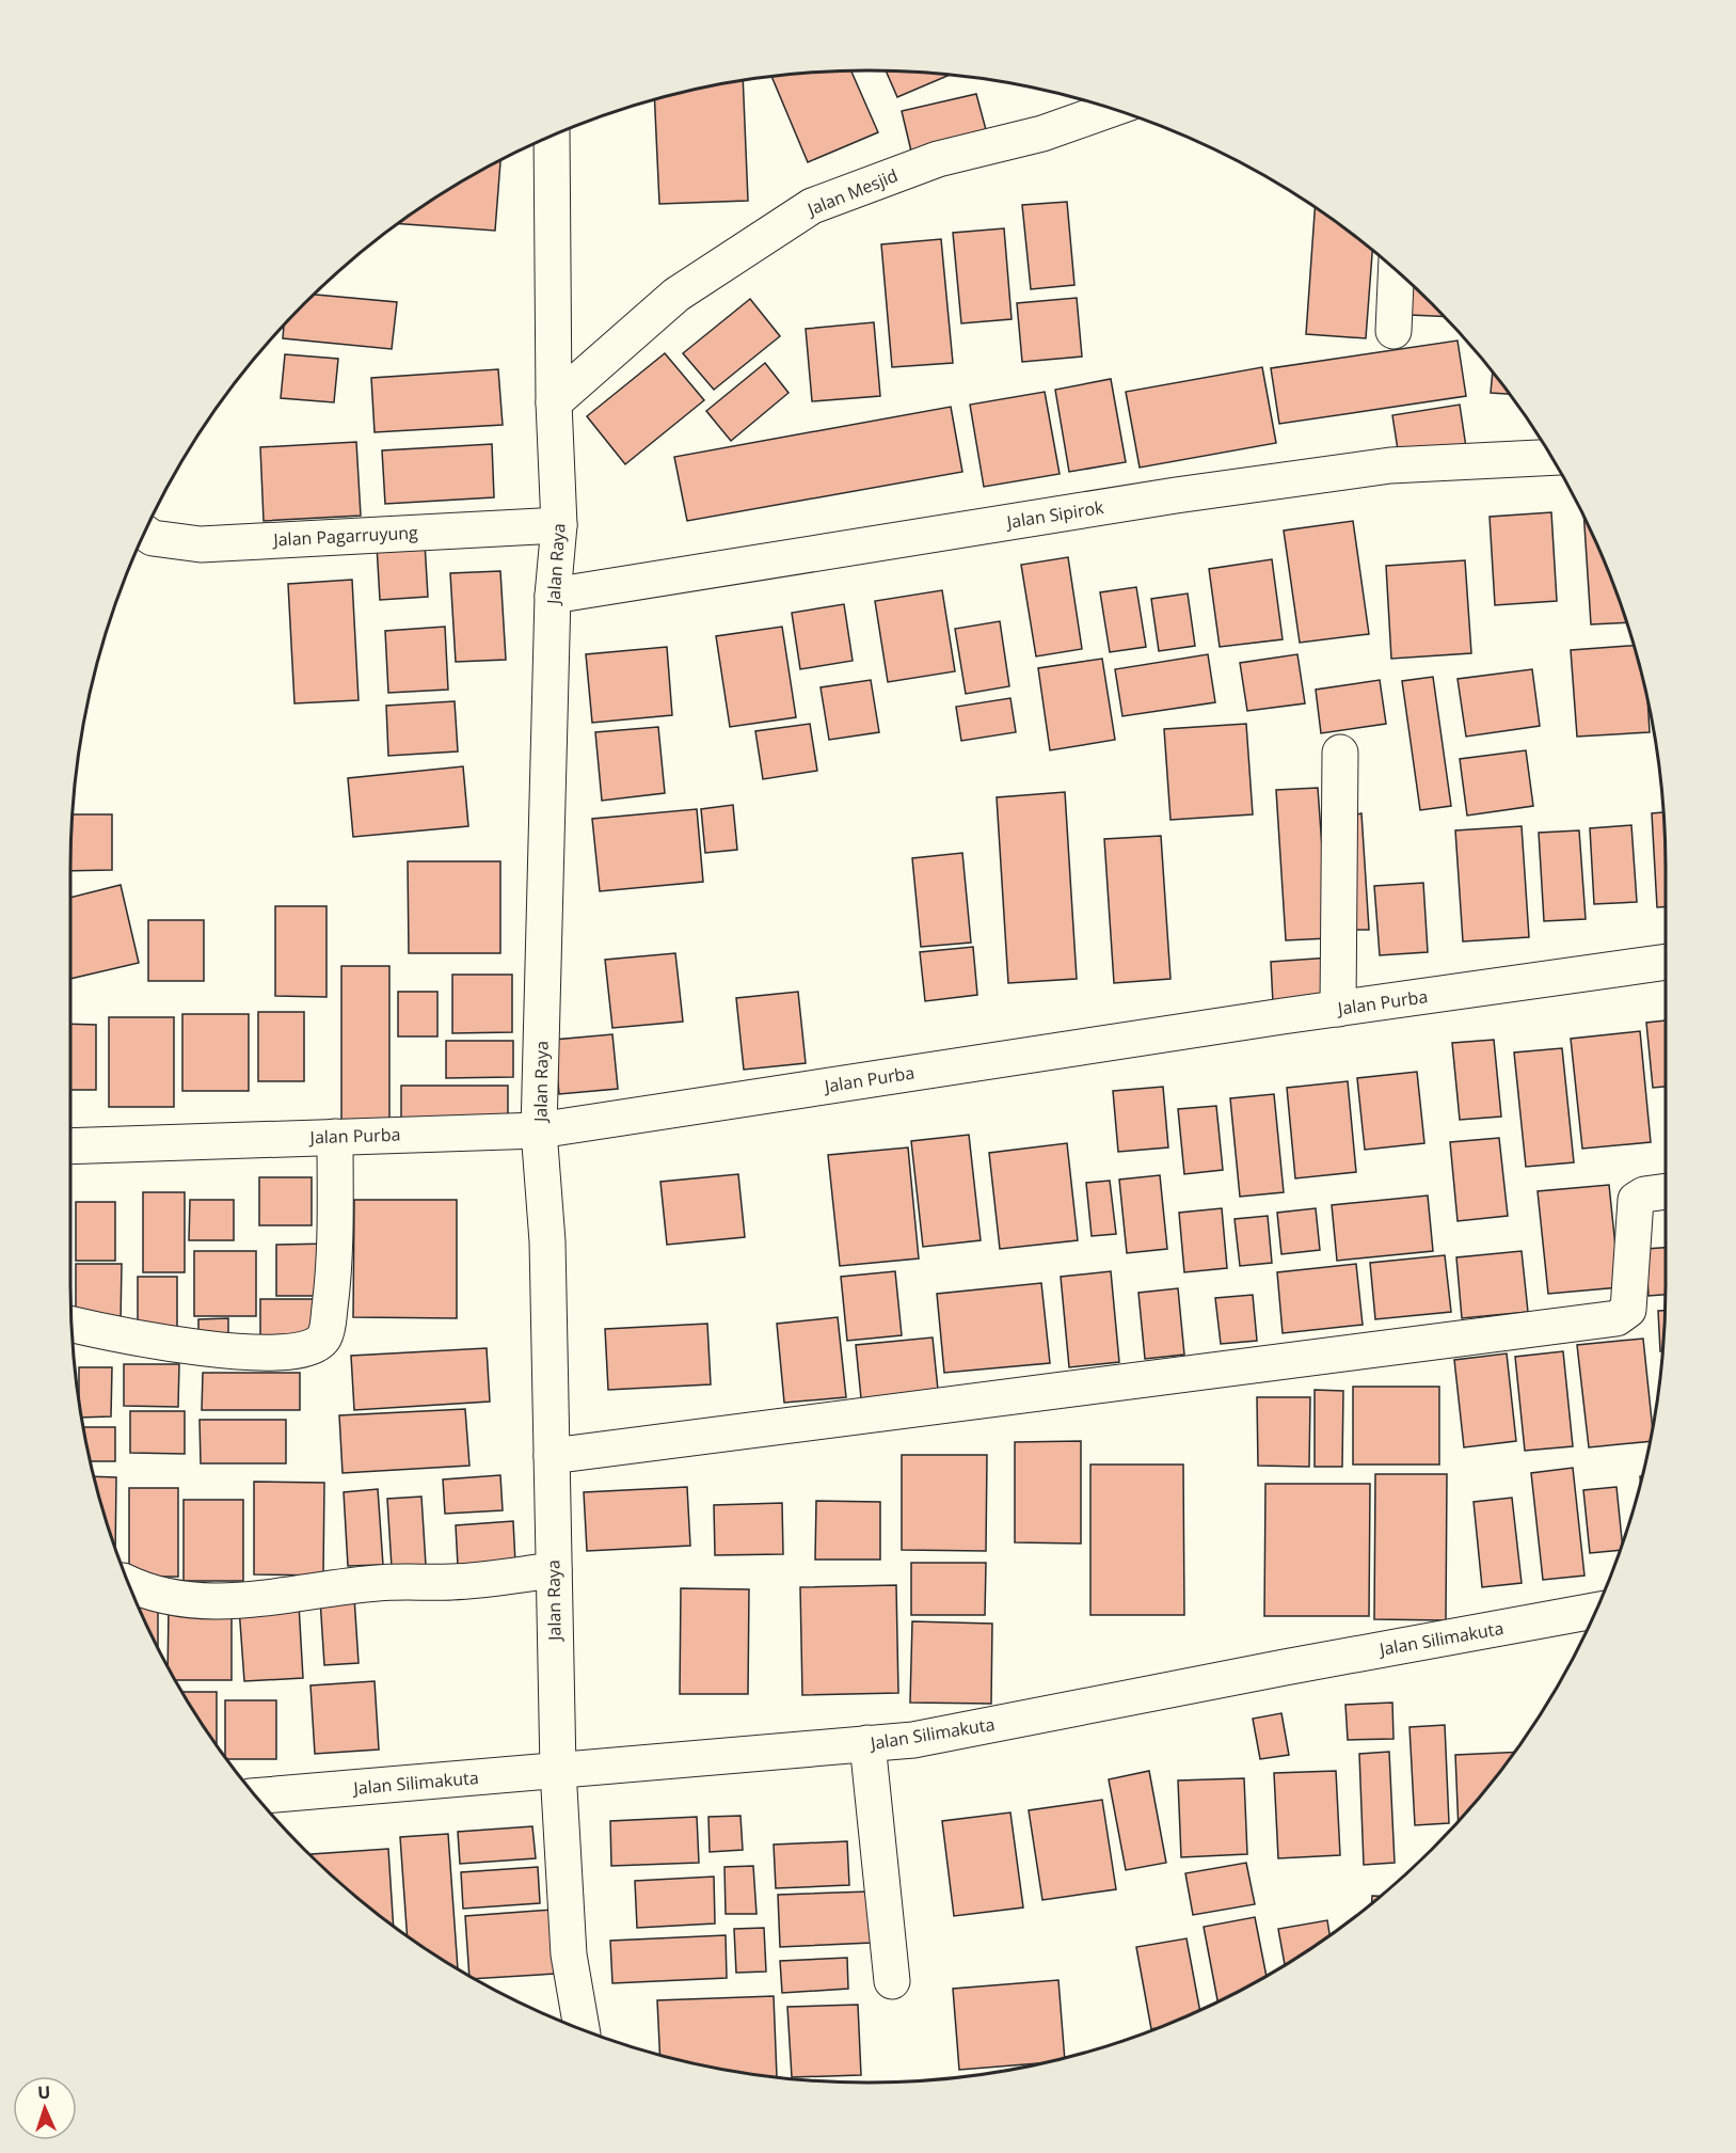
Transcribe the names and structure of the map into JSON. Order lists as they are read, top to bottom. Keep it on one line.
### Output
{"streets":{"street":["Jalan Mesjid","Jalan Sipirok","Jalan Pagarruyung","Jalan Raya","Jalan Purba","Jalan Silimakuta"]},"crossings":[["Jalan Mesjid","Jalan Raya"],["Jalan Sipirok","Jalan Raya"],["Jalan Pagarruyung","Jalan Raya"],["Jalan Raya","Jalan Purba"],["Jalan Raya","Jalan Silimakuta"]],"north":"top"}
